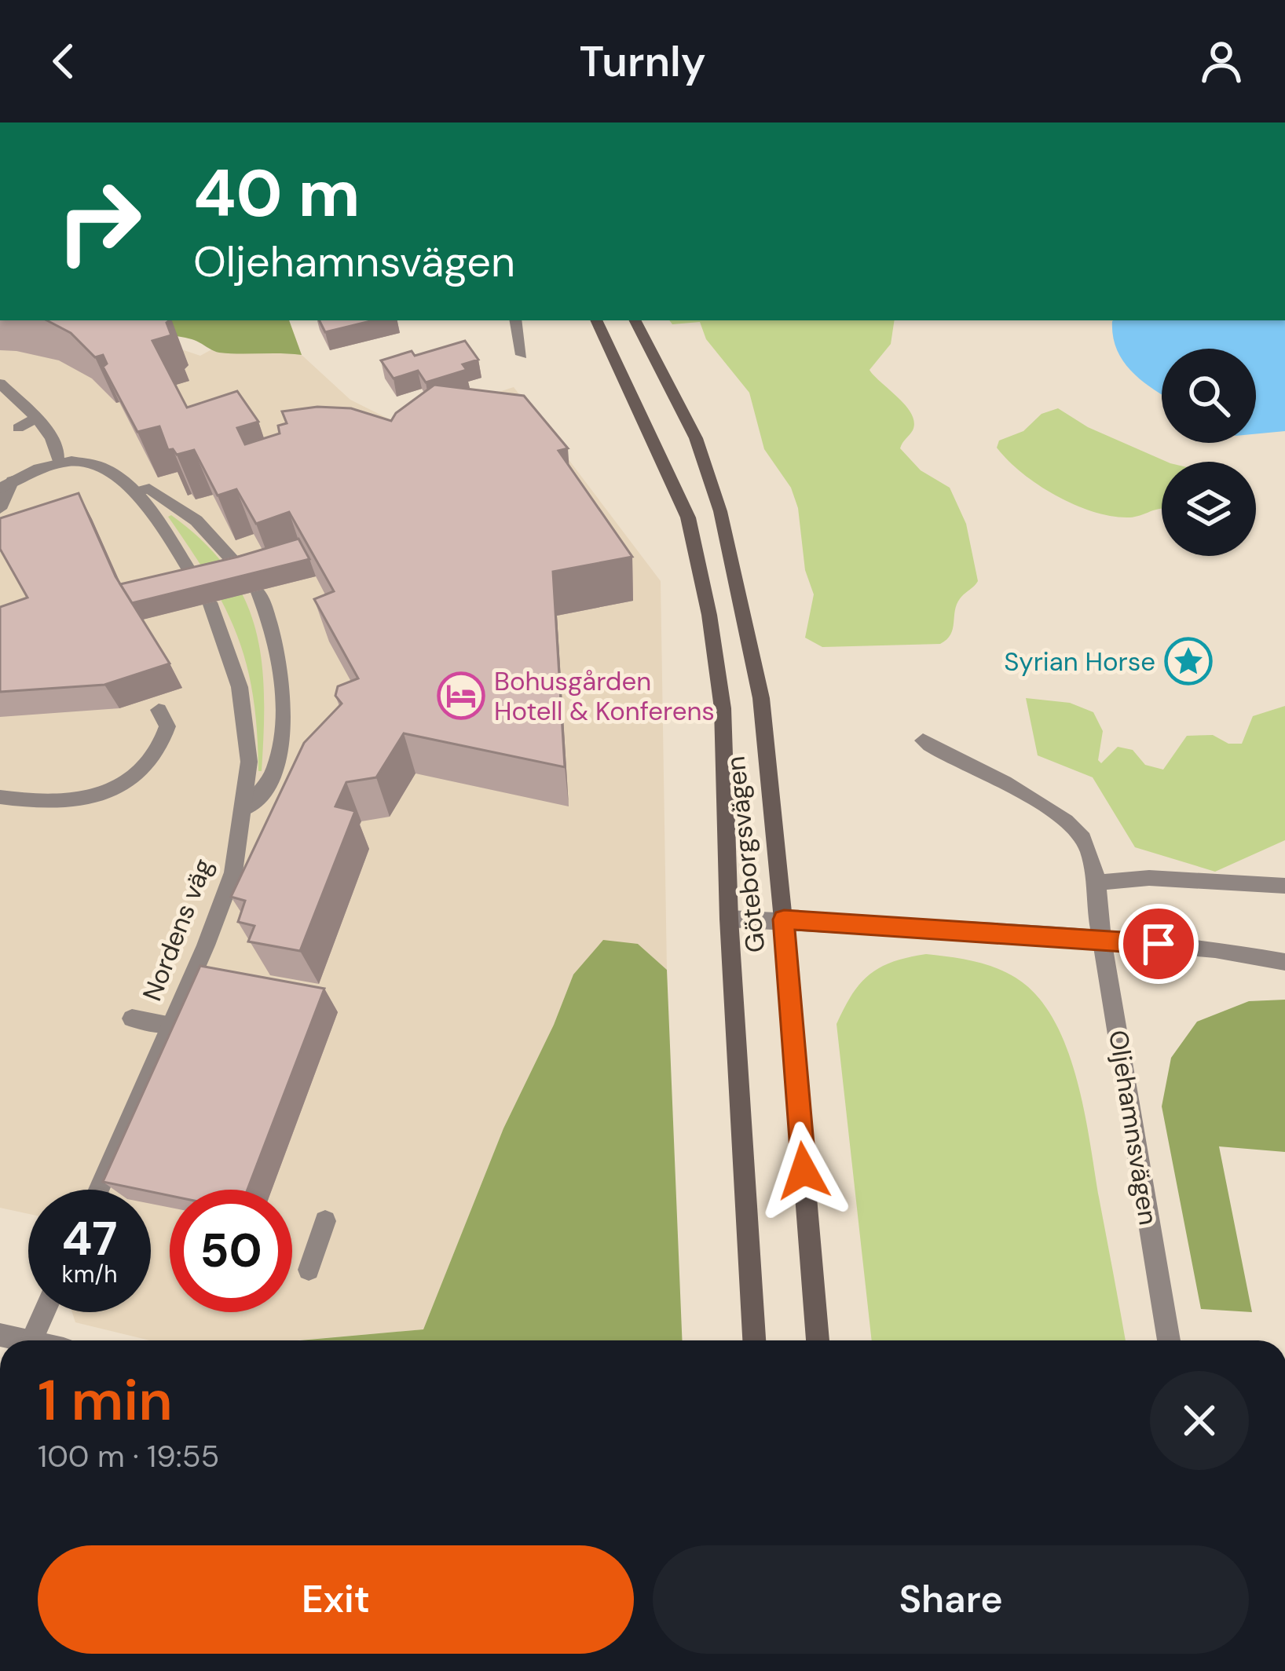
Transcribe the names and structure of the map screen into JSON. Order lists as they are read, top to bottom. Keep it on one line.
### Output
{"streets":{"main road":["Göteborgsvägen"],"street":["Nordens väg","Oljehamnsvägen"]},"places":{"place":["Syrian Horse"],"hotel":["Bohusgården Hotell & Konferens"]},"page":{"header":"Turnly","turn":["40 m","Oljehamnsvägen"],"speed":"47 km/h","limit":"50","heading":["1 min","100 m · 19:55"],"buttons":["Exit","Share"]}}
